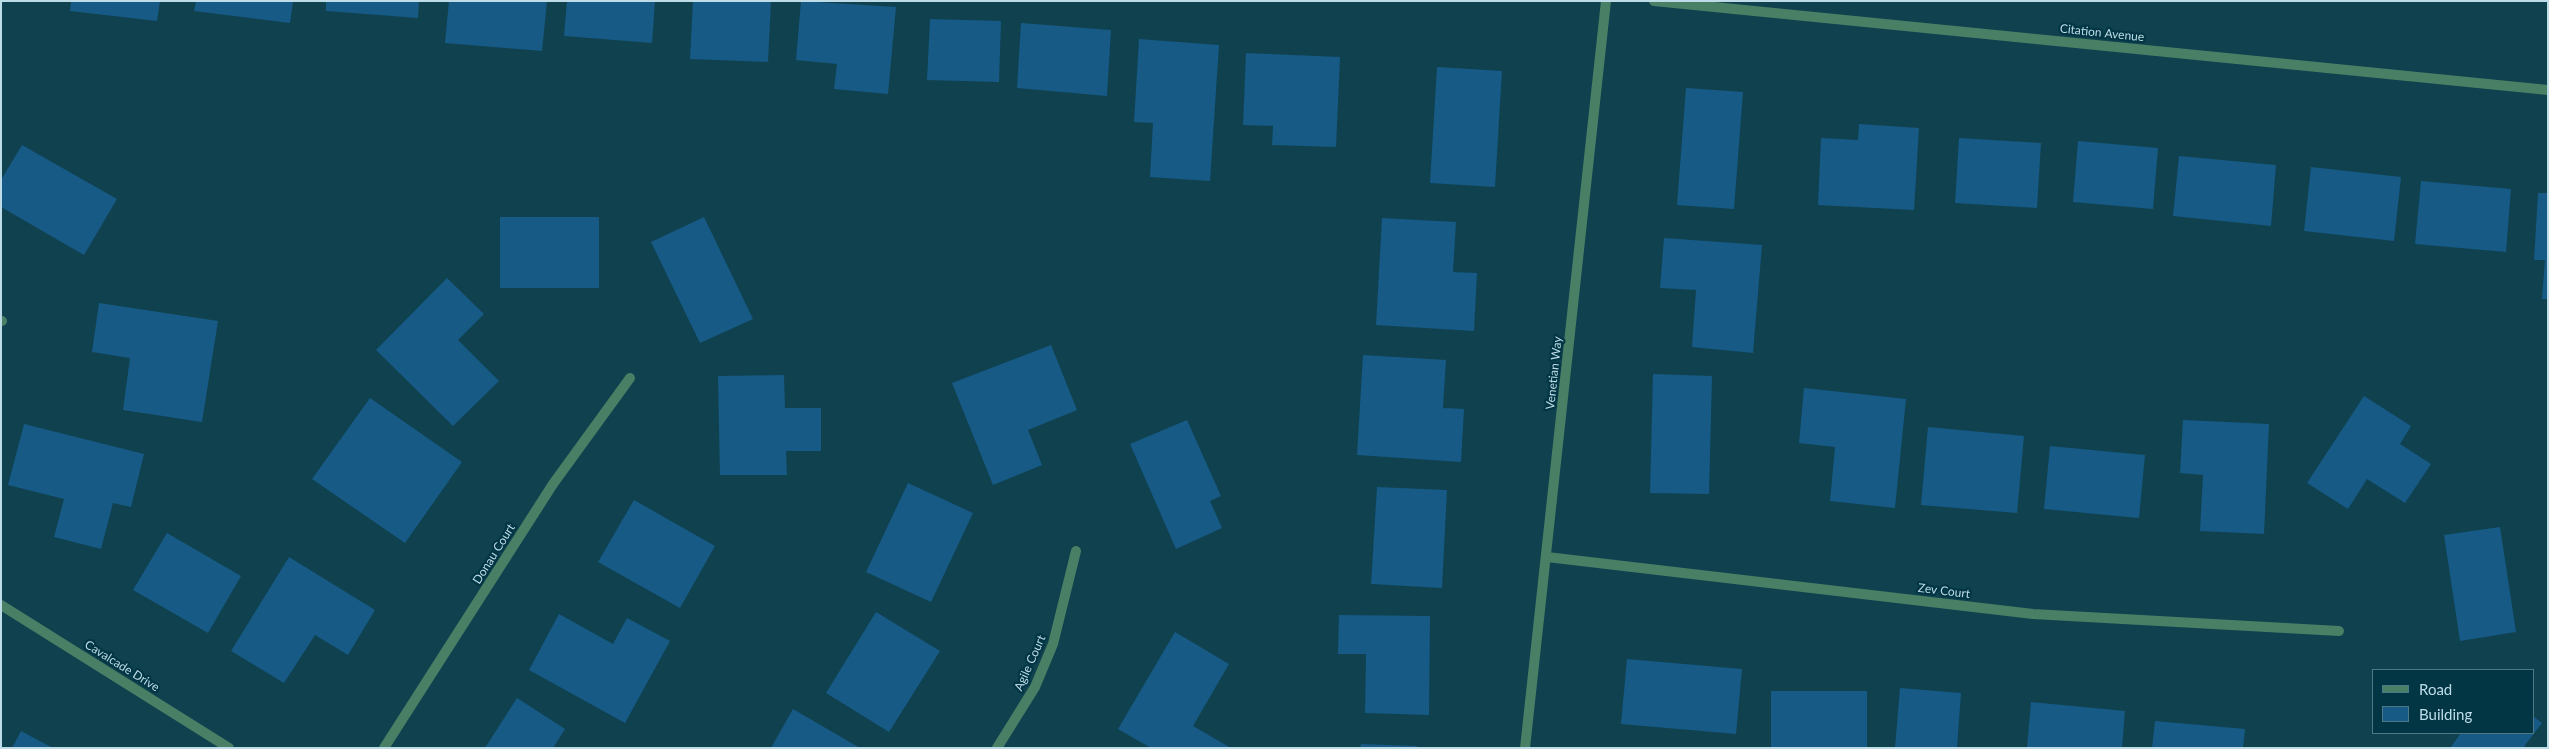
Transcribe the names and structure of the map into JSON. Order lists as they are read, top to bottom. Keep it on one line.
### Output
{"streets":{"street":["Citation Avenue","Venetian Way","Donau Court","Zev Court","Agile Court","Cavalcade Drive"]},"crossings":[["Venetian Way","Zev Court"]],"legend":["Road","Building"]}
